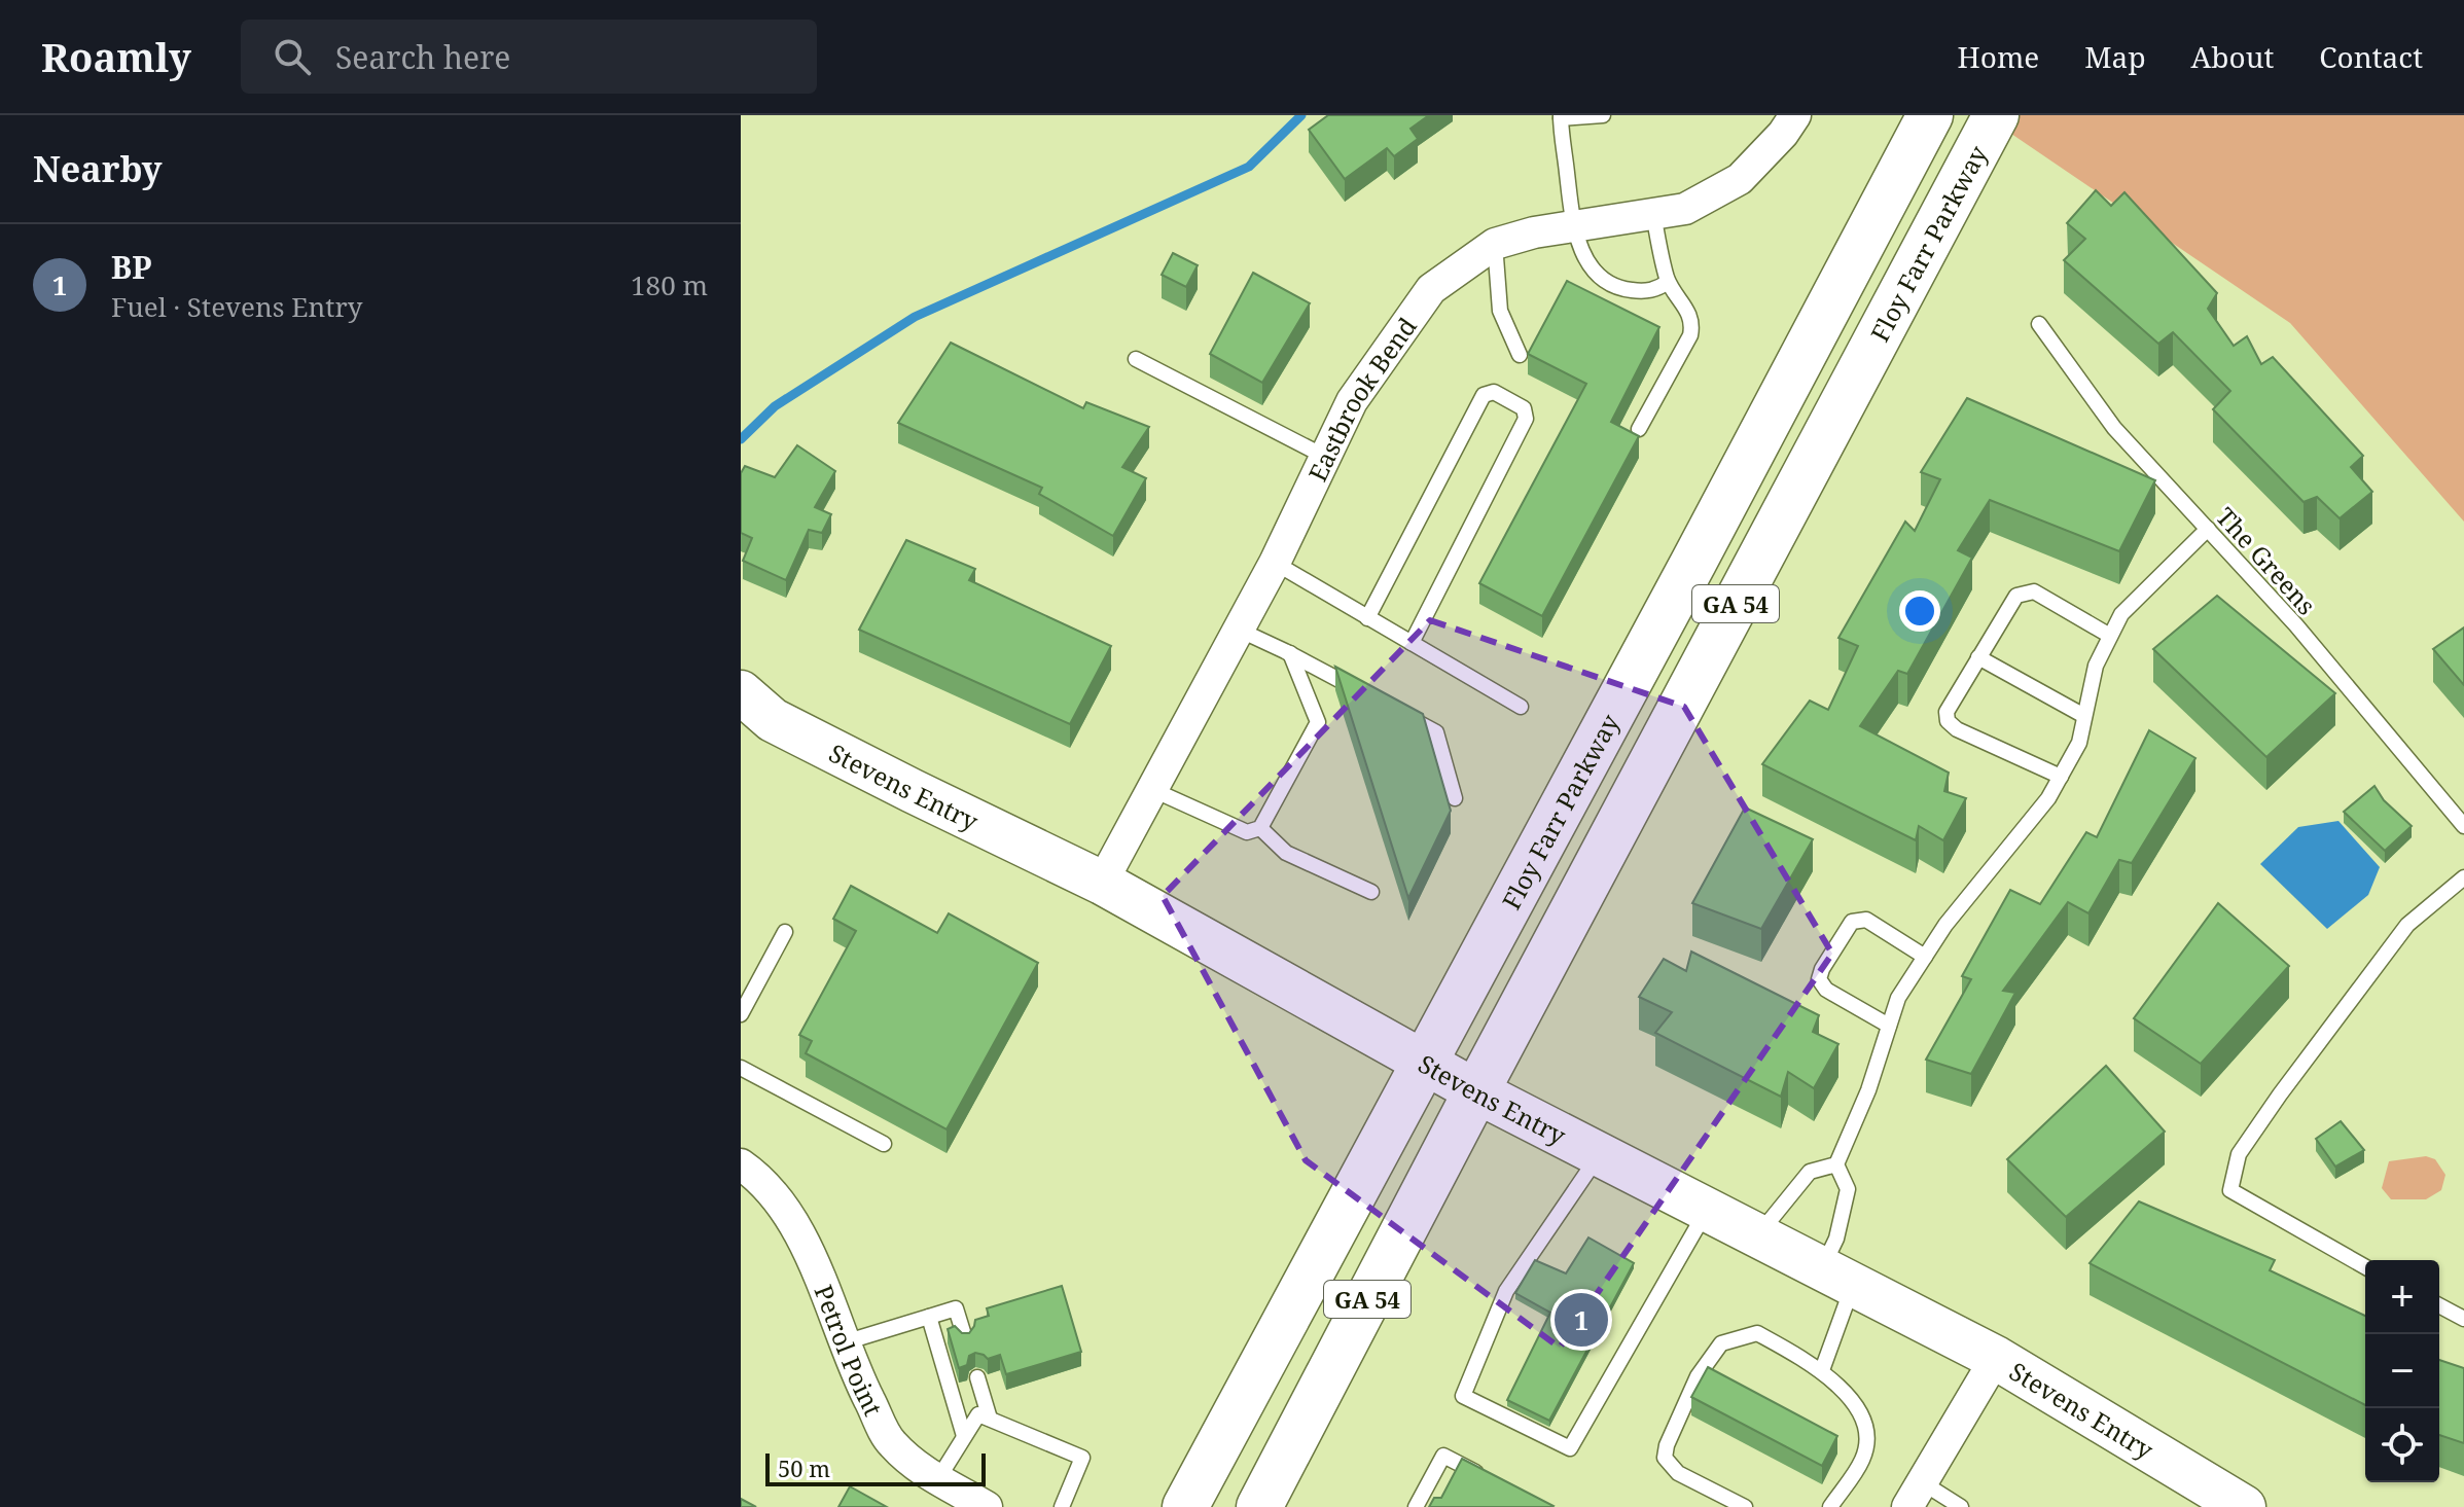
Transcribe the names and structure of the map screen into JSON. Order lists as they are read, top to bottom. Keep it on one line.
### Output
{"streets":{"main road":["Floy Farr Parkway","GA 54"],"street":["Eastbrook Bend","Stevens Entry","Petrol Point"],"lane":["The Greens"]},"crossings":[["Floy Farr Parkway","Stevens Entry"],["Eastbrook Bend","Stevens Entry"]],"scale_bar":"50 m","page":{"header":"Roamly","search":"Search here","nav":["Home","Map","About","Contact"],"heading":"Nearby","list":[{"mark":"1","name":"BP","note":"Fuel · Stevens Entry","value":"180 m"}],"map_buttons":["+","−"],"pins":"1","scale":"50 m"}}
